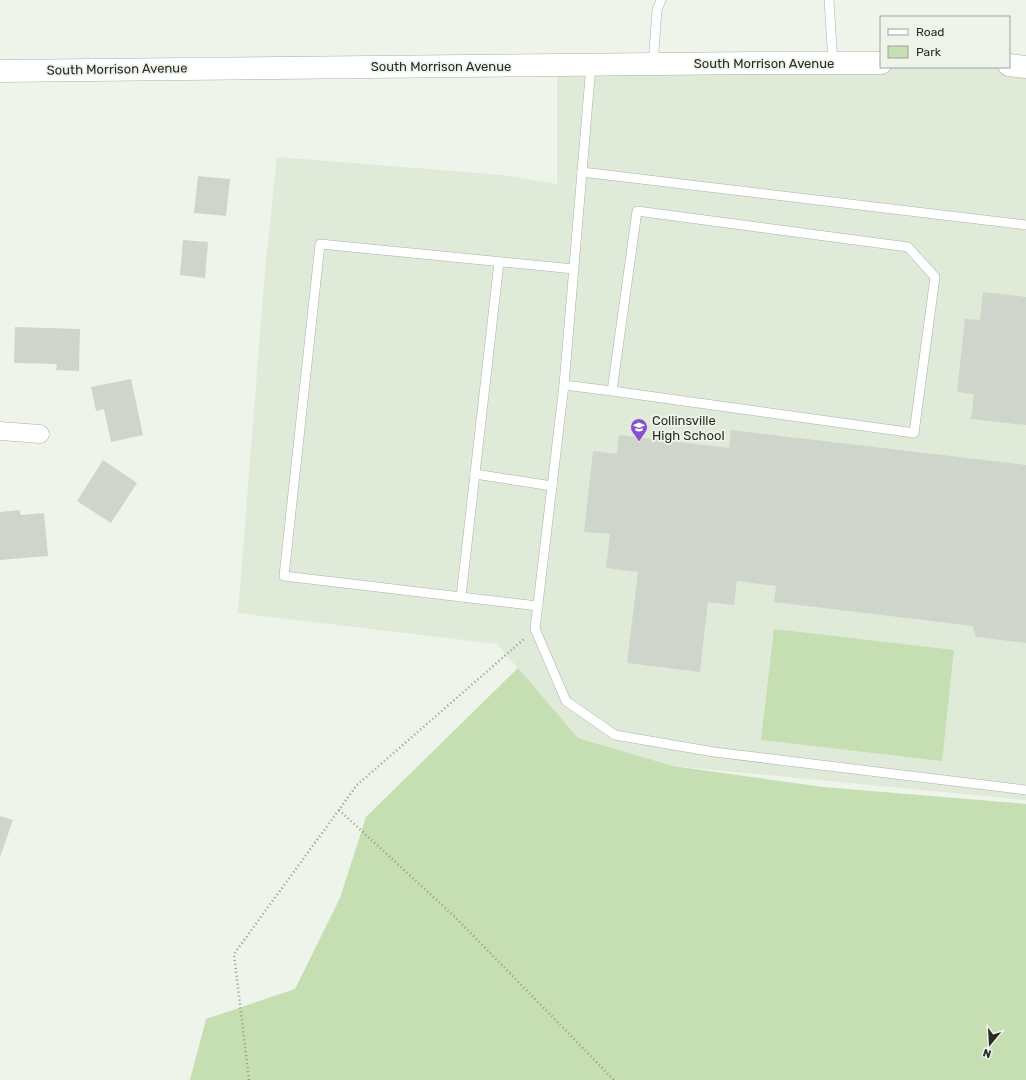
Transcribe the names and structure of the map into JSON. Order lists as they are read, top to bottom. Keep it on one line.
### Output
{"streets":{"street":["South Morrison Avenue"]},"places":{"school or university":["Collinsville High School"]},"legend":["Road","Park"],"north":"bottom"}
